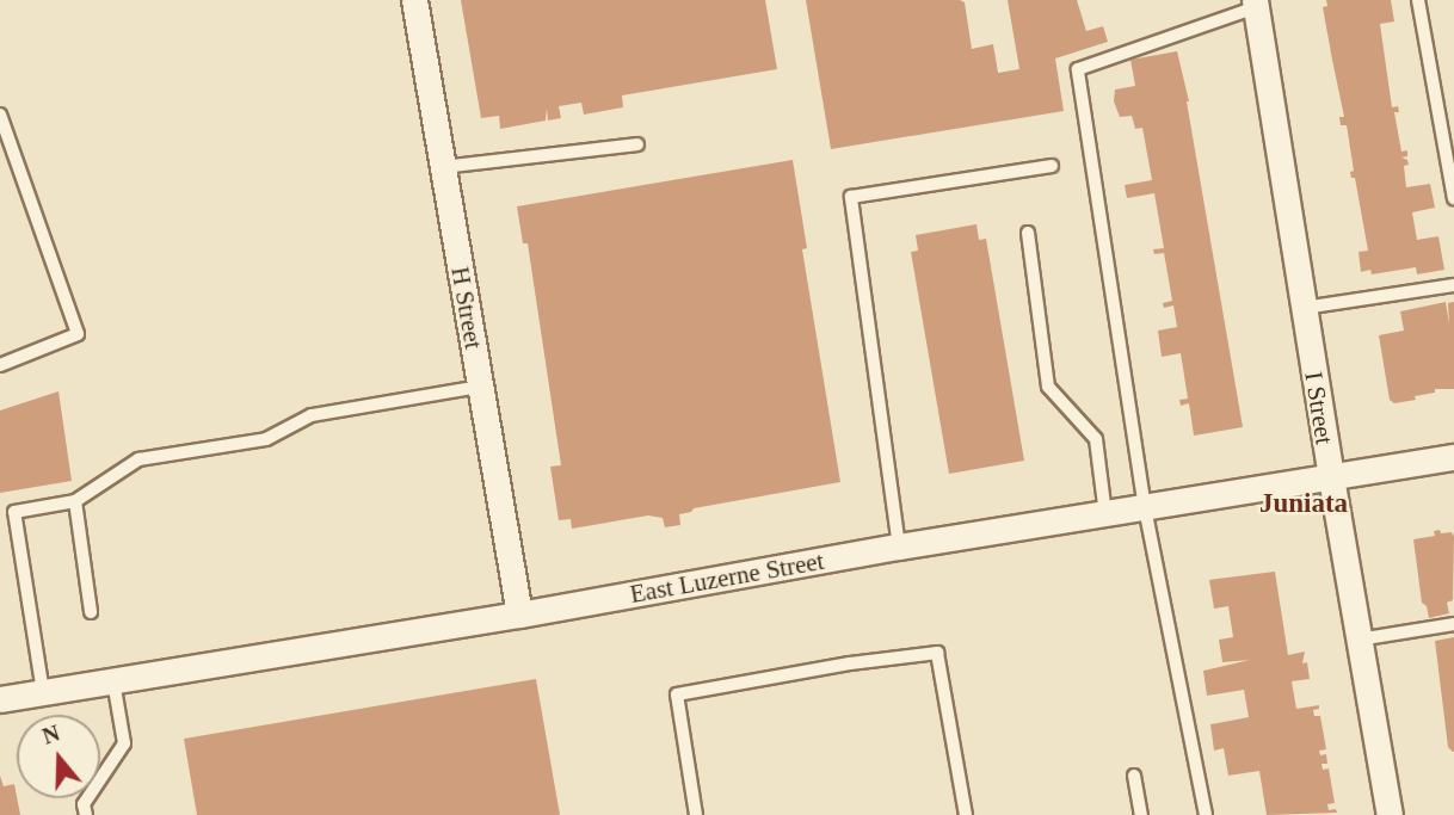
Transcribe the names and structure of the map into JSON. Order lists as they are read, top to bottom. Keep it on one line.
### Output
{"streets":{"street":["H Street","I Street","East Luzerne Street"]},"crossings":[["H Street","East Luzerne Street"],["I Street","East Luzerne Street"]],"districts":["Juniata"],"north":"top"}
